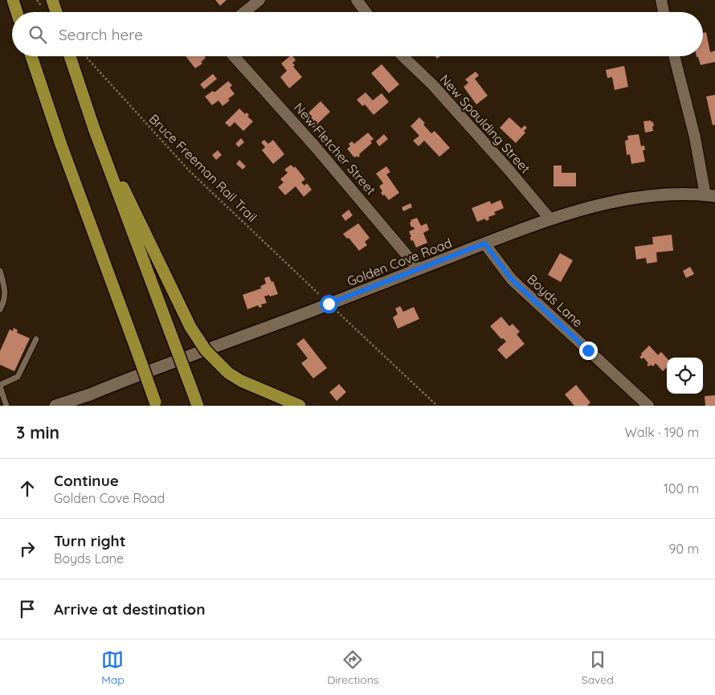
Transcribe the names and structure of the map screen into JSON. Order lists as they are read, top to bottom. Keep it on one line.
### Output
{"streets":{"main road":["Golden Cove Road"],"street":["New Spaulding Street","New Fletcher Street","Boyds Lane"],"path":["Bruce Freeman Rail Trail"]},"crossings":[["New Spaulding Street","Golden Cove Road"],["New Fletcher Street","Golden Cove Road"],["Golden Cove Road","Boyds Lane"]],"page":{"search":"Search here","heading":["3 min","Walk · 190 m"],"list":[["Continue","Golden Cove Road","100 m"],["Turn right","Boyds Lane","90 m"],"Arrive at destination"],"nav":["Map","Directions","Saved"]}}
